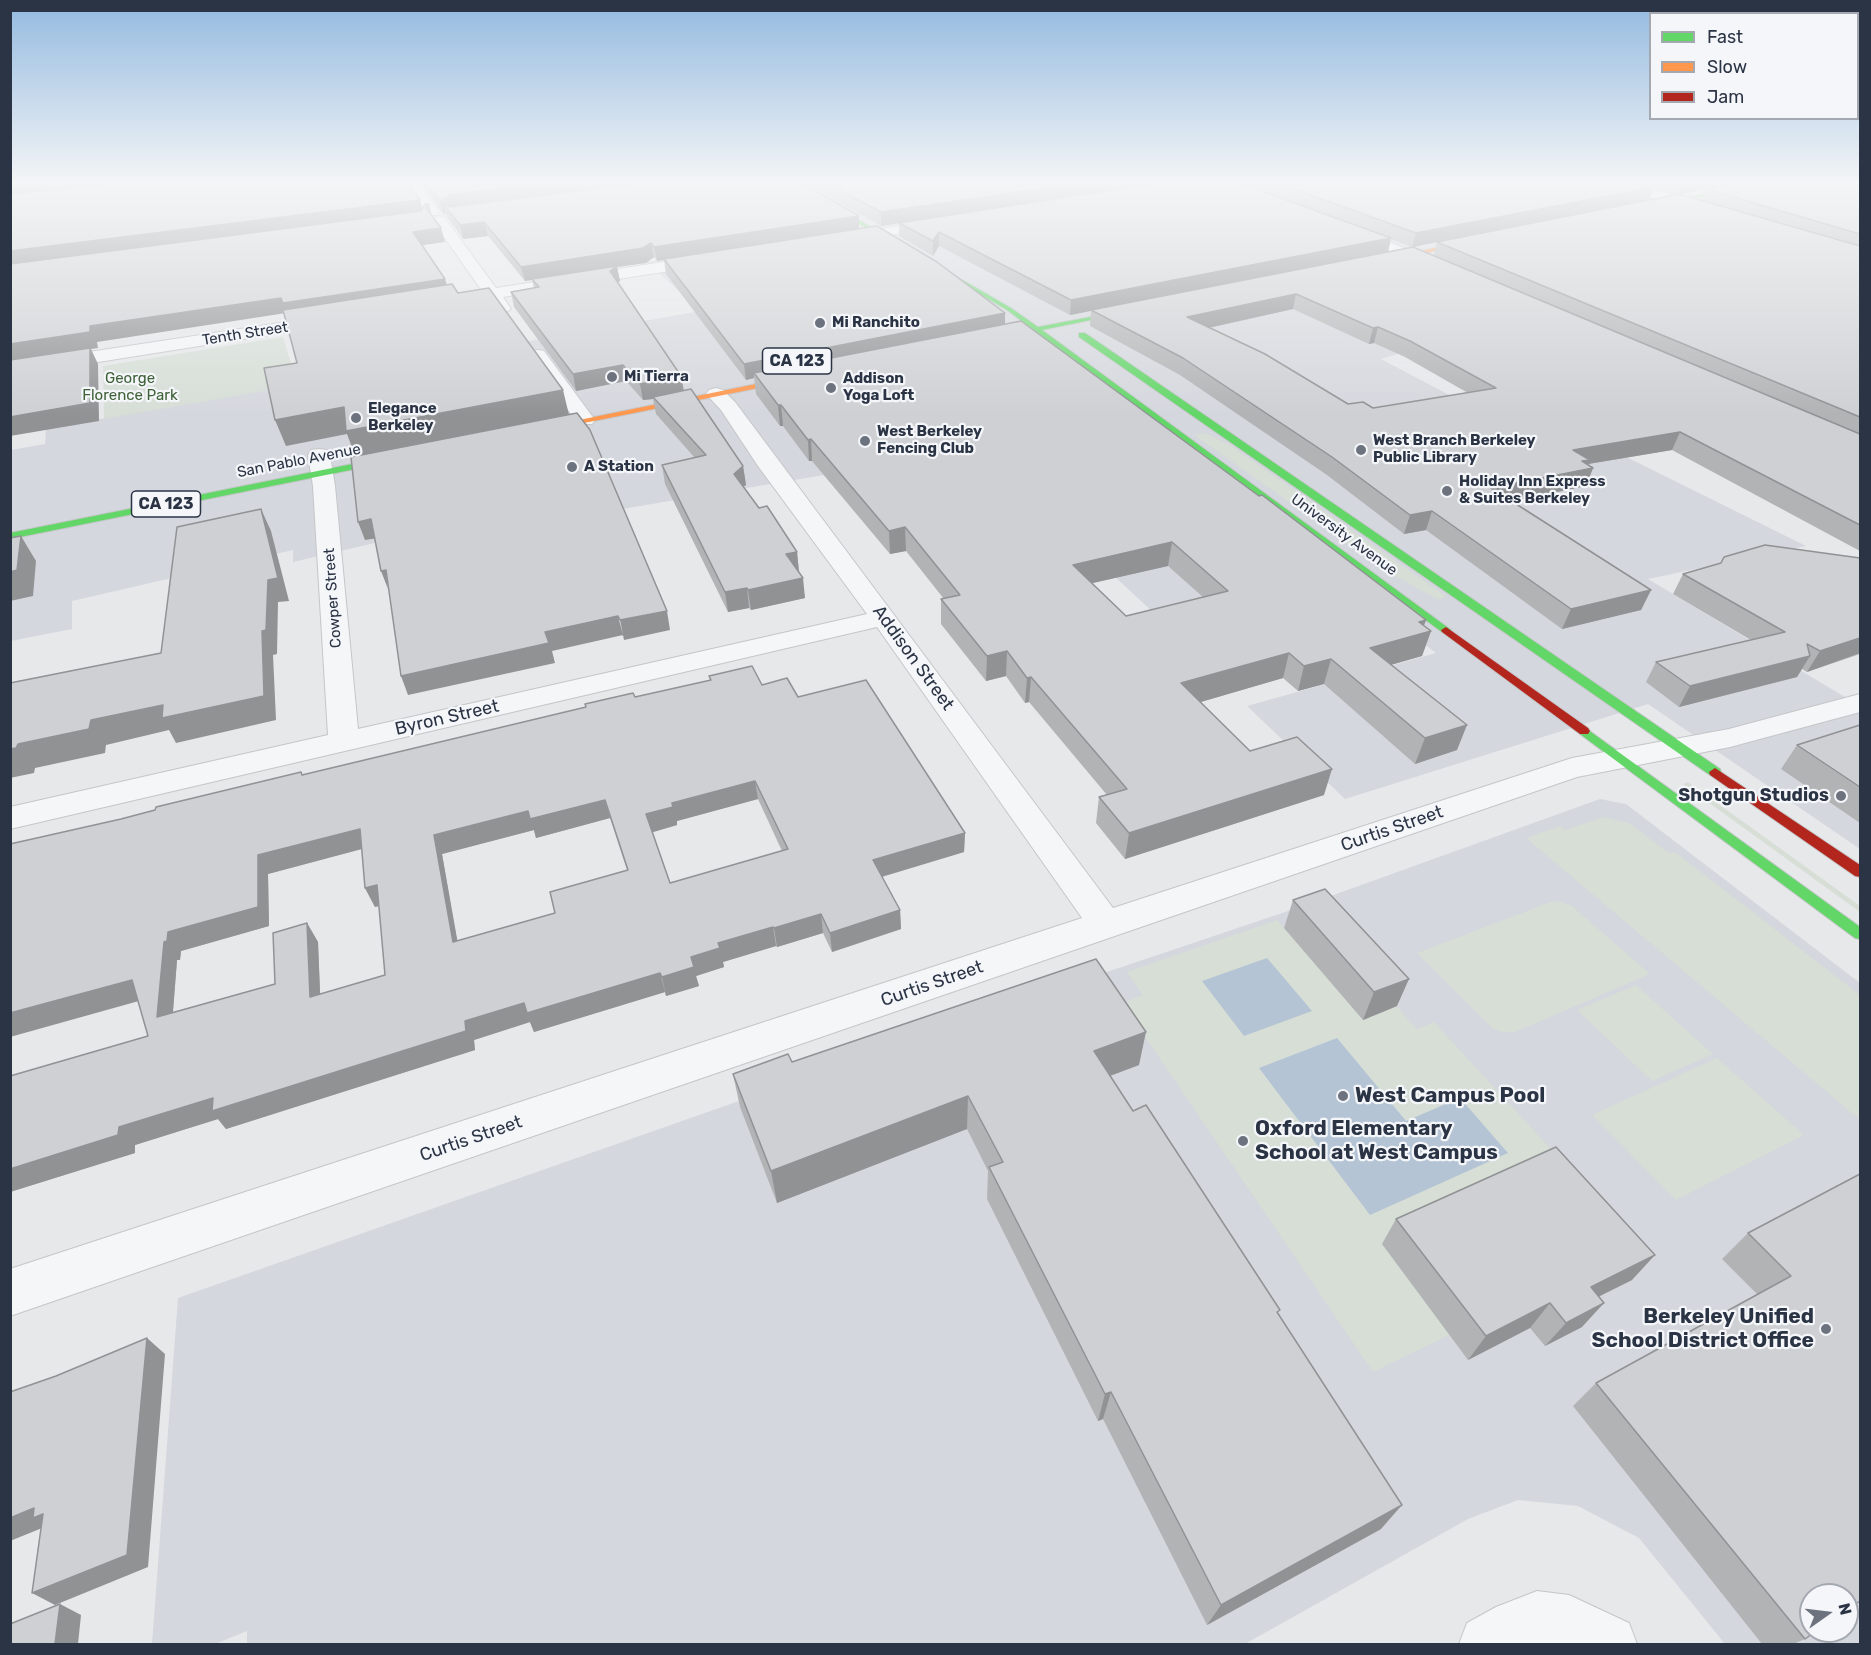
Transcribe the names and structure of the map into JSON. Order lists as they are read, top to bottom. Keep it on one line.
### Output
{"streets":{"main road":["CA 123","San Pablo Avenue","University Avenue"],"street":["Tenth Street","Cowper Street","Addison Street","Byron Street","Curtis Street"]},"crossings":[["CA 123","Addison Street"],["San Pablo Avenue","Cowper Street"],["University Avenue","Curtis Street"],["Cowper Street","Byron Street"],["Addison Street","Byron Street"],["Addison Street","Curtis Street"]],"parks":["George Florence Park"],"places":["Mi Ranchito","Mi Tierra","Addison Yoga Loft","Elegance Berkeley","West Berkeley Fencing Club","West Branch Berkeley Public Library","A Station","Holiday Inn Express & Suites Berkeley","Shotgun Studios","West Campus Pool","Oxford Elementary School at West Campus","Berkeley Unified School District Office"],"legend":["Fast","Slow","Jam"],"north":"right"}
